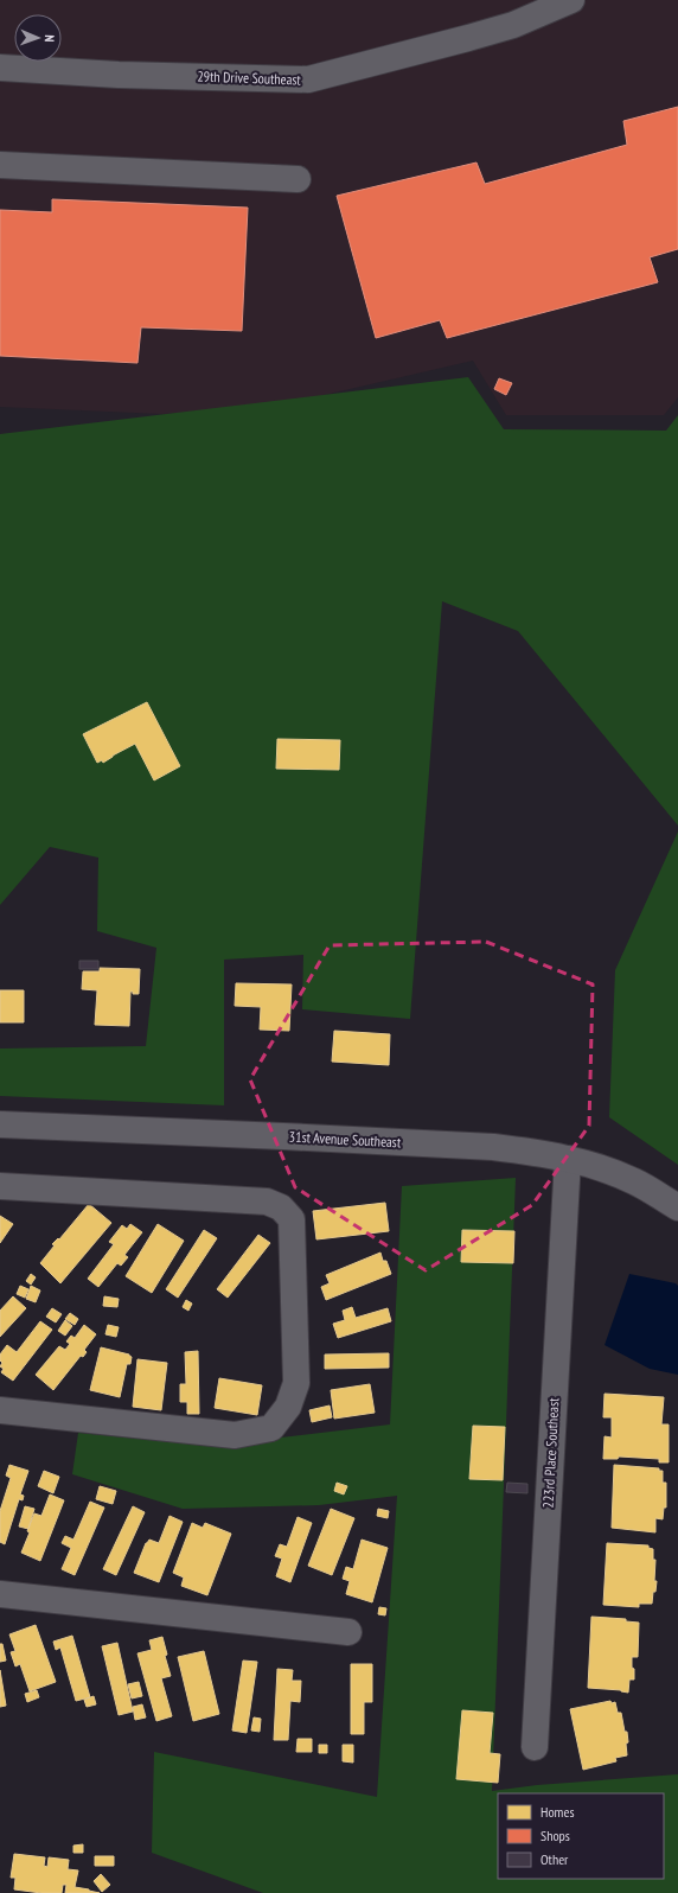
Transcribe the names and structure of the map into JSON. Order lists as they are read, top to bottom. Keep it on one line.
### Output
{"streets":{"street":["29th Drive Southeast","31st Avenue Southeast","223rd Place Southeast"]},"crossings":[["31st Avenue Southeast","223rd Place Southeast"]],"legend":["Homes","Shops","Other"],"north":"right"}
